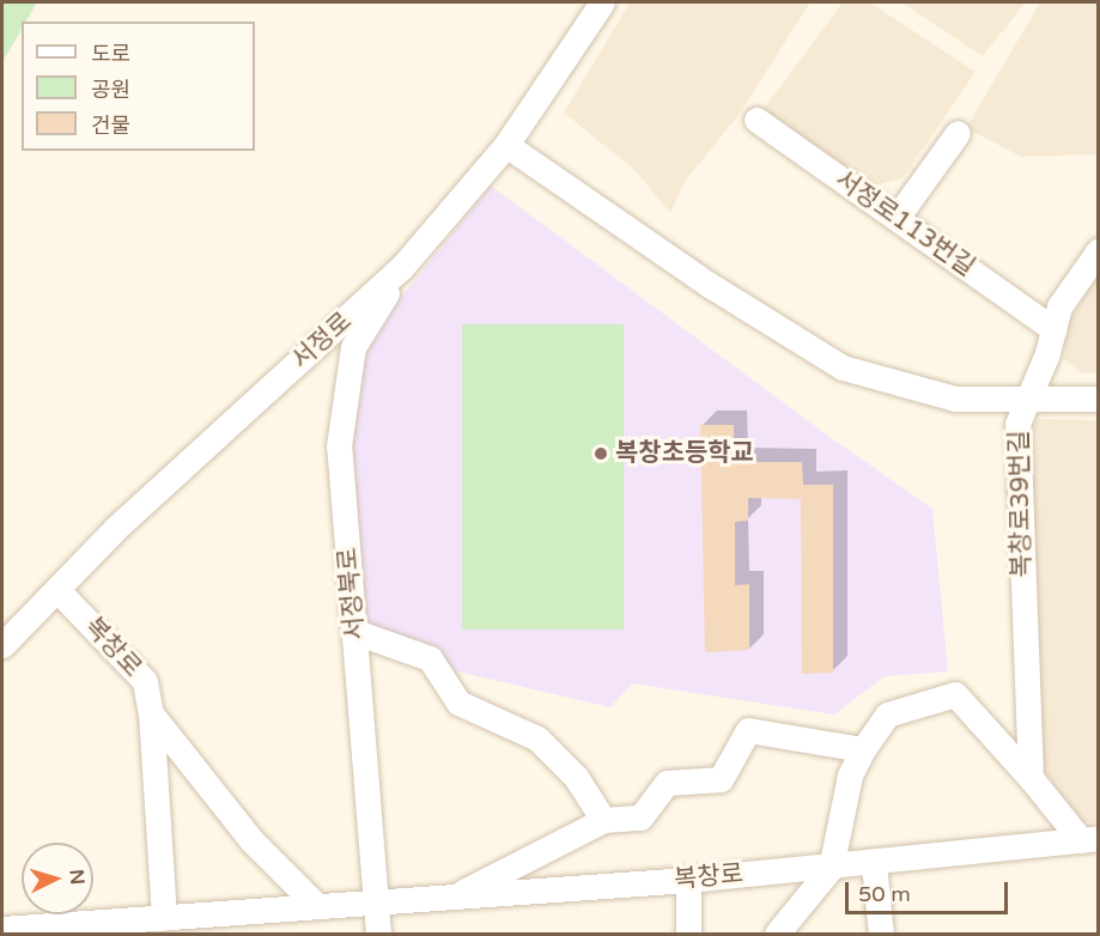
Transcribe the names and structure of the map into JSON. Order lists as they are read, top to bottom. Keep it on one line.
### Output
{"streets":{"street":["서정로113번길","서정로","복창로39번길","서정북로","복창로"]},"crossings":[["서정로113번길","복창로39번길"],["서정로","서정북로"],["서정로","복창로"],["서정북로","복창로"]],"places":["복창초등학교"],"legend":["도로","공원","건물"],"scale_bar":"50 m","north":"right"}
